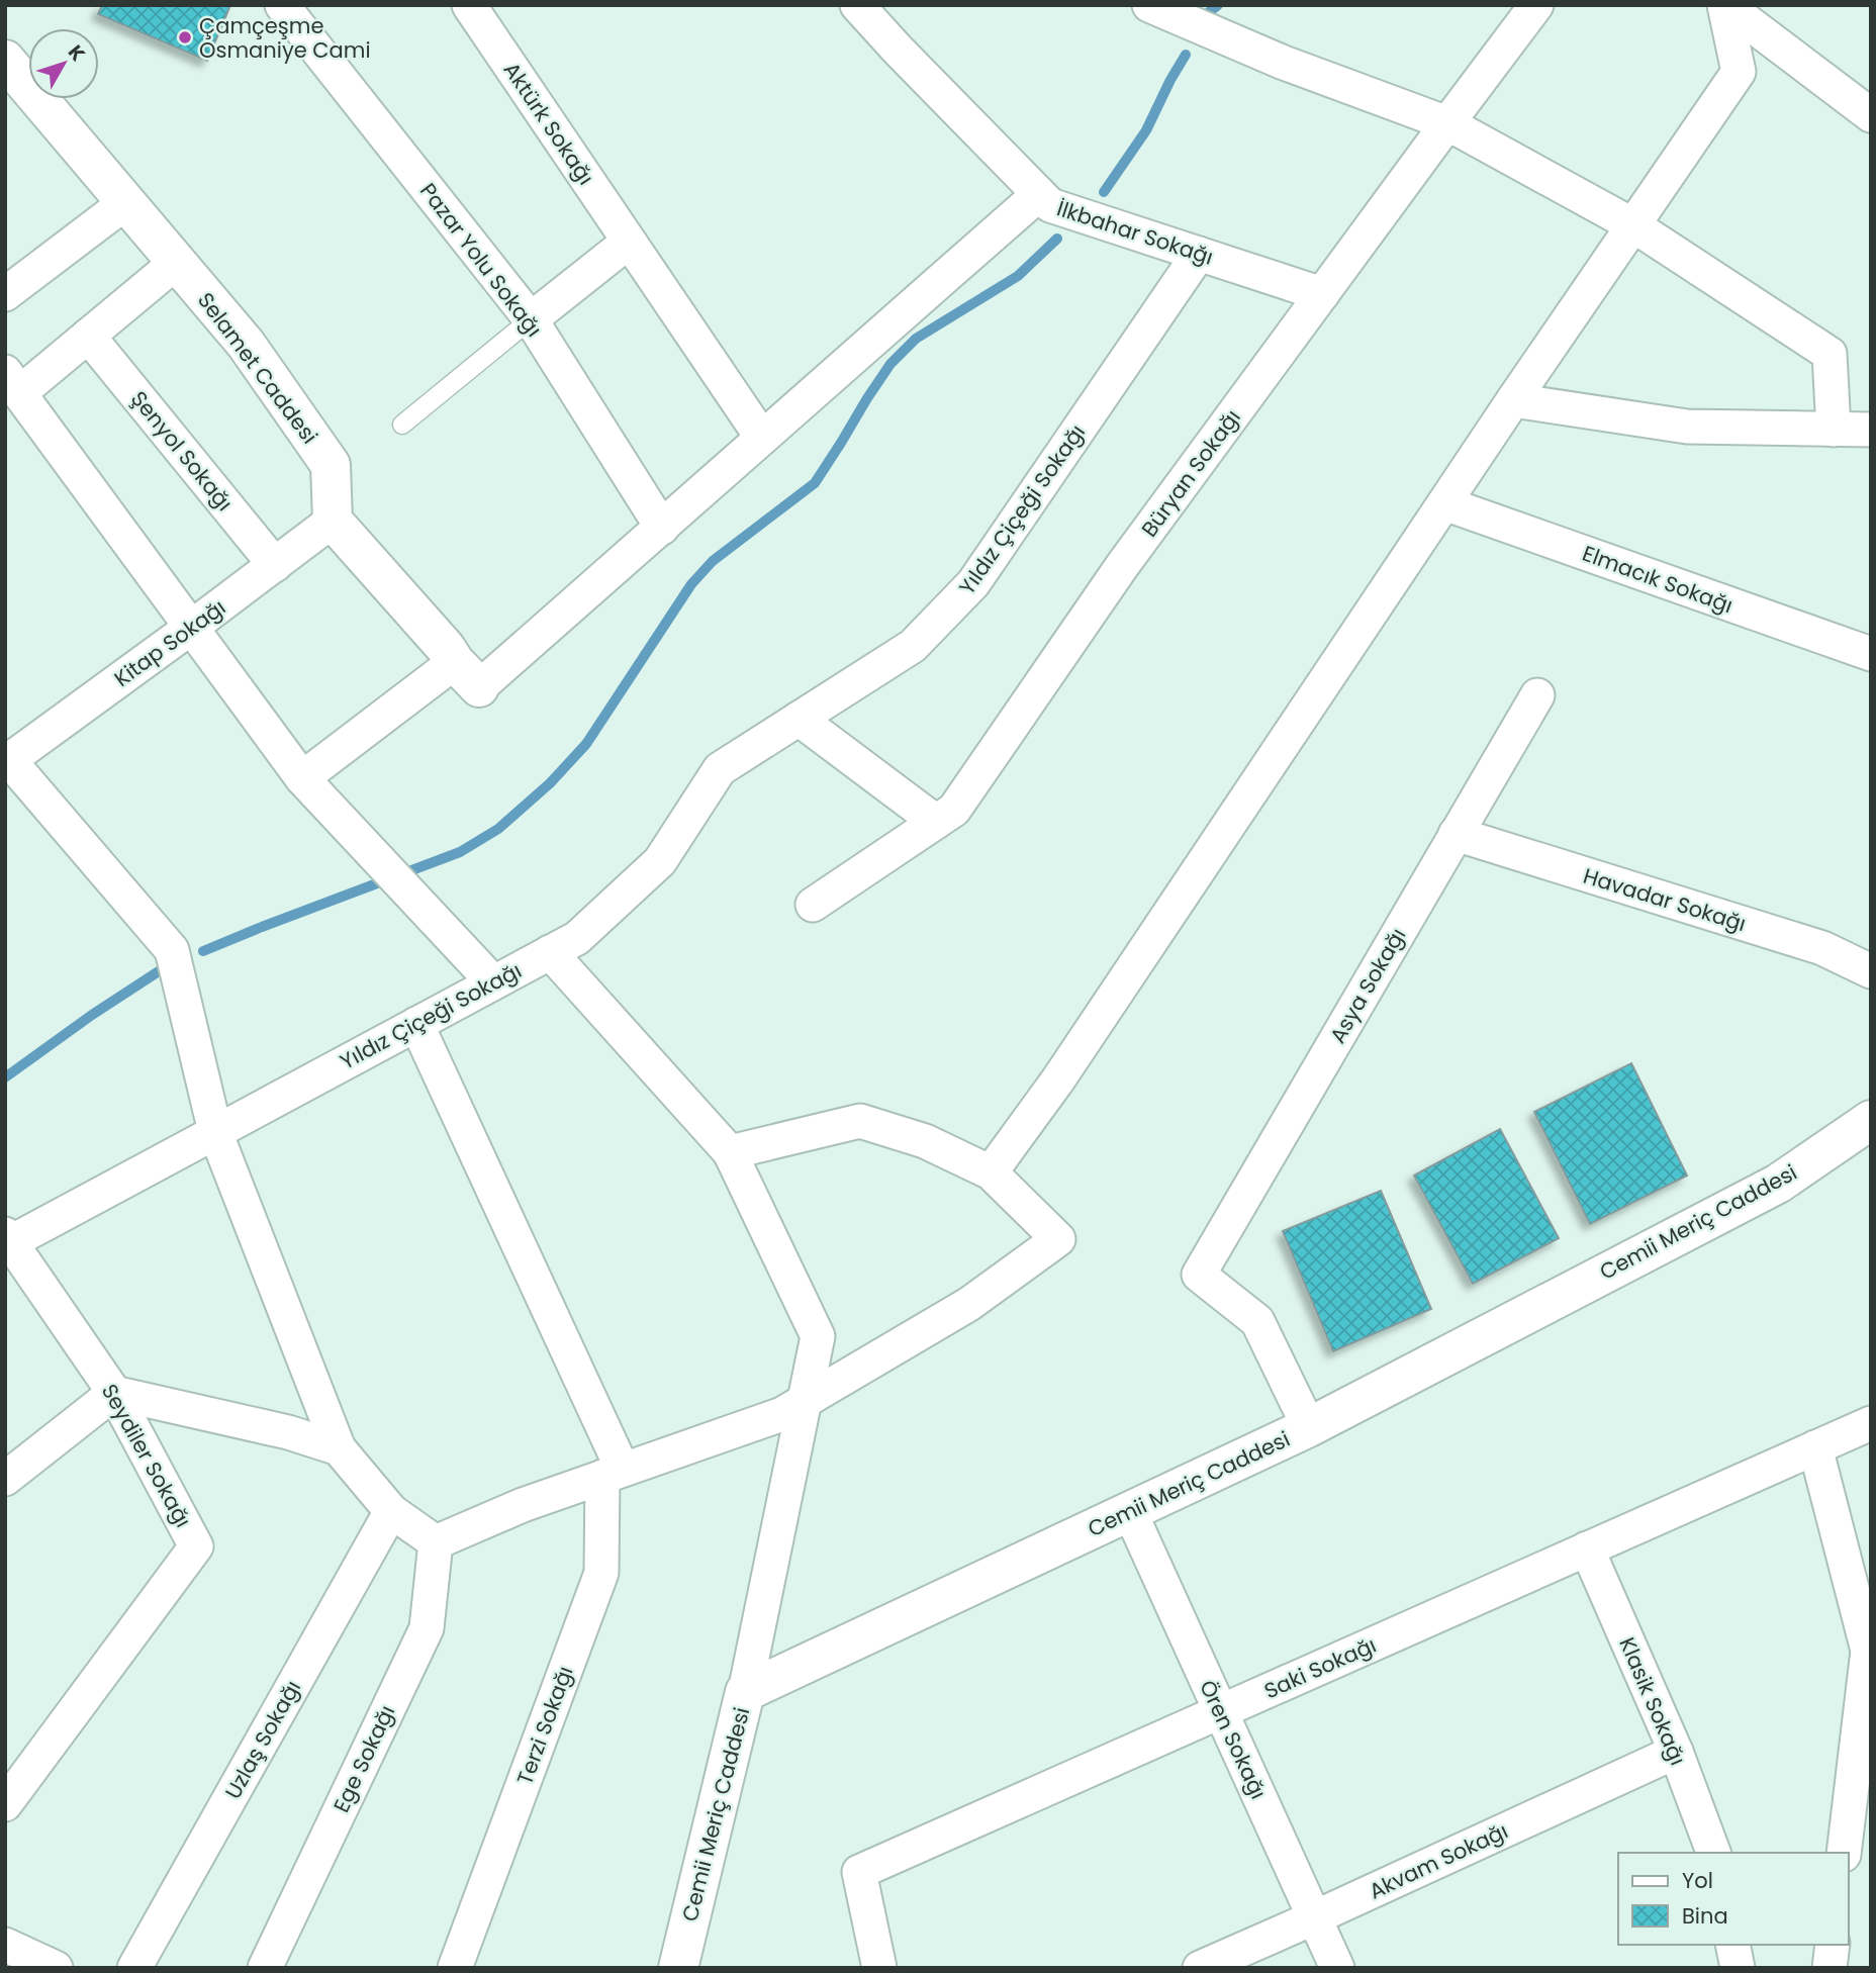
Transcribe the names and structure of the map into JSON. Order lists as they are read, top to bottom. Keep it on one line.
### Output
{"streets":{"street":["Aktürk Sokağı","İlkbahar Sokağı","Pazar Yolu Sokağı","Selamet Caddesi","Şenyol Sokağı","Büryan Sokağı","Yıldız Çiçeği Sokağı","Elmacık Sokağı","Kitap Sokağı","Havadar Sokağı","Asya Sokağı","Cemii Meriç Caddesi","Seydiler Sokağı","Saki Sokağı","Klasik Sokağı","Terzi Sokağı","Uzlaş Sokağı","Ören Sokağı","Ege Sokağı","Akvam Sokağı"]},"crossings":[["İlkbahar Sokağı","Büryan Sokağı"],["İlkbahar Sokağı","Yıldız Çiçeği Sokağı"],["Selamet Caddesi","Kitap Sokağı"],["Şenyol Sokağı","Kitap Sokağı"],["Yıldız Çiçeği Sokağı","Seydiler Sokağı"],["Havadar Sokağı","Asya Sokağı"],["Asya Sokağı","Cemii Meriç Caddesi"],["Cemii Meriç Caddesi","Ören Sokağı"],["Saki Sokağı","Klasik Sokağı"],["Saki Sokağı","Ören Sokağı"],["Klasik Sokağı","Akvam Sokağı"],["Ören Sokağı","Akvam Sokağı"]],"places":["Çamçeşme Osmaniye Cami"],"legend":["Yol","Bina"],"north":"top right"}
